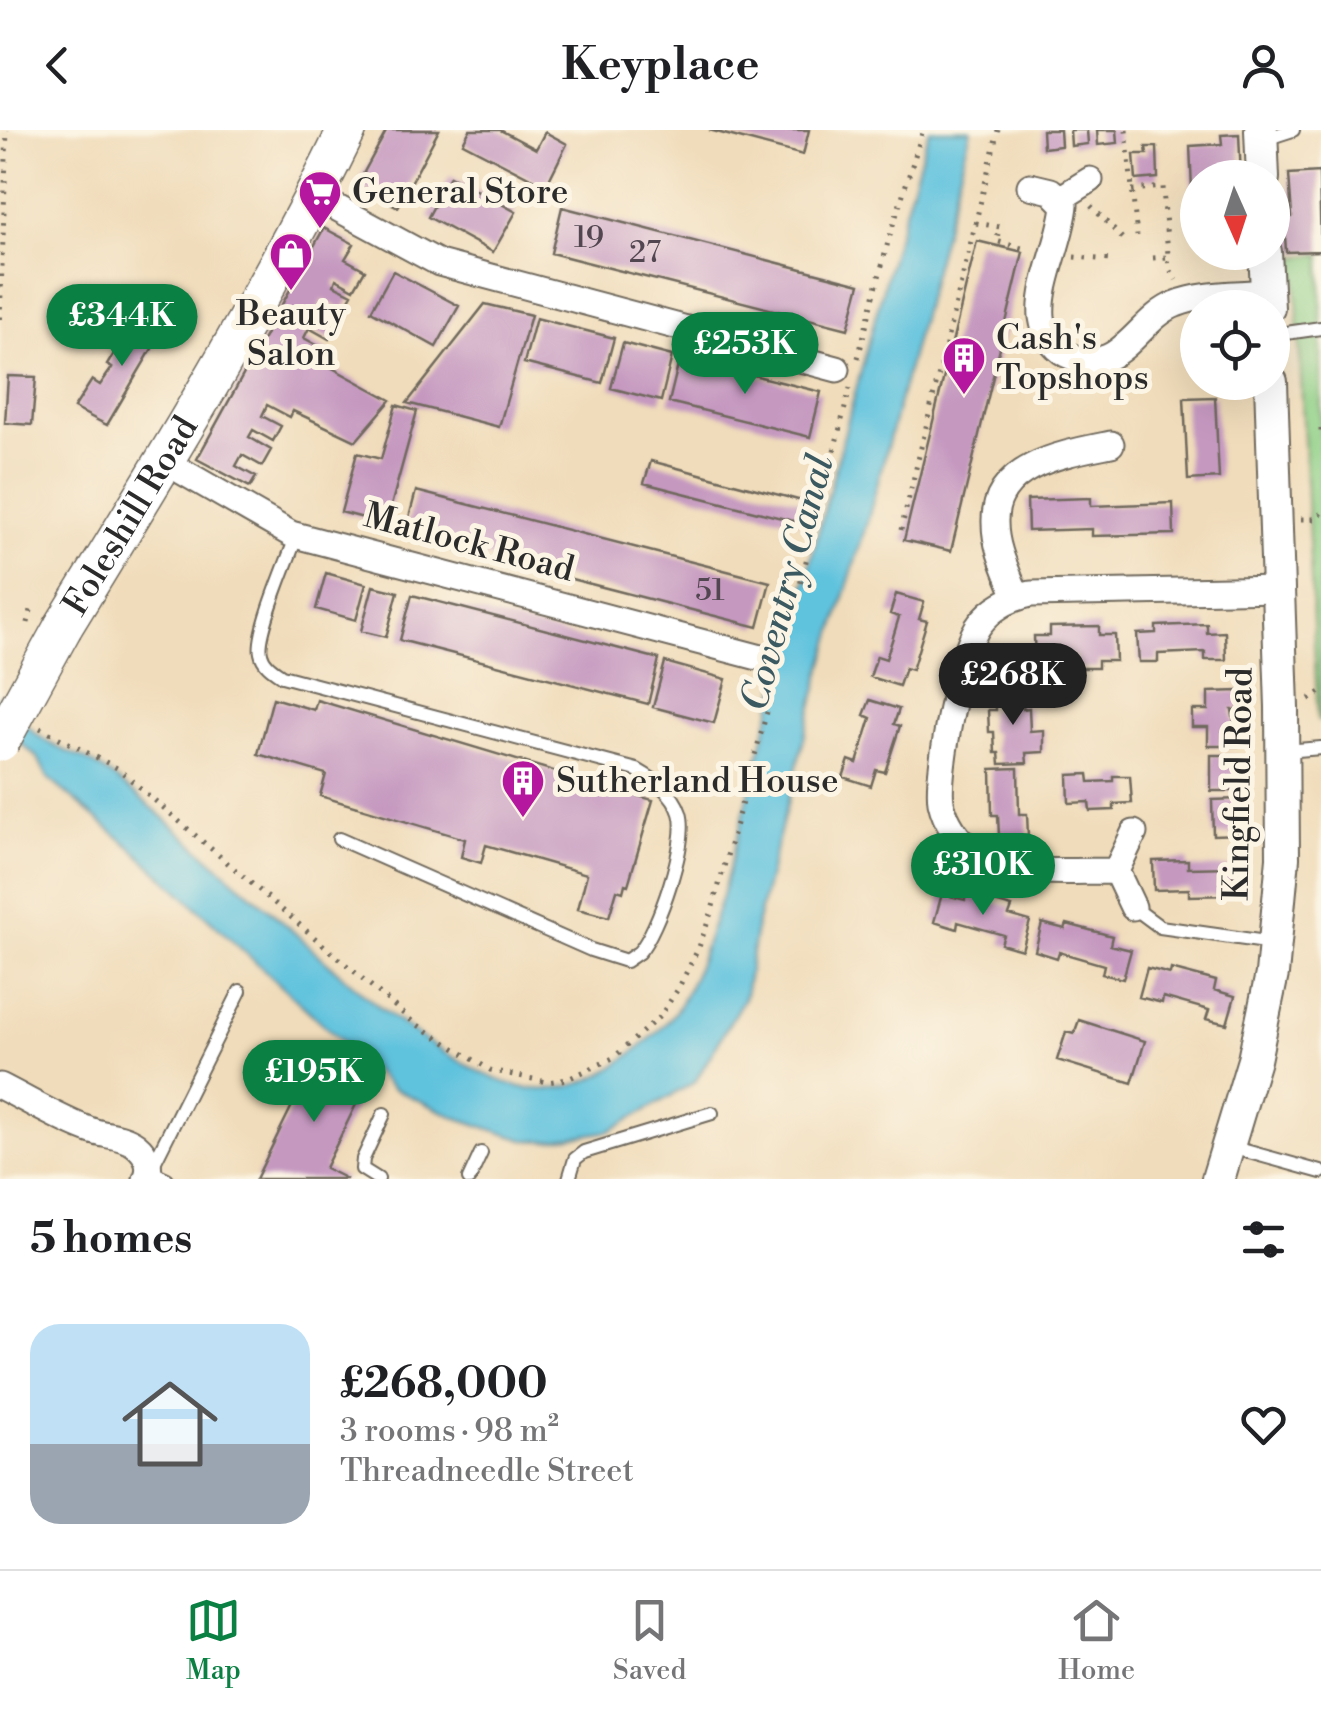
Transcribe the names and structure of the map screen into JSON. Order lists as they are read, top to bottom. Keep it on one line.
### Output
{"streets":{"main road":["Foleshill Road"],"street":["Matlock Road","Kingfield Road"]},"crossings":[["Foleshill Road","Matlock Road"]],"water":["Coventry Canal"],"places":{"supermarket":["General Store"],"shop":["Beauty Salon"],"building":["Cash's Topshops","Sutherland House"]},"house_numbers":["19","27","51"],"north":"bottom","page":{"header":"Keyplace","price":["£344K","£253K","£268K","£310K","£195K"],"heading":"5 homes","list":[{"name":"£268,000","note":"3 rooms · 98 m² · Threadneedle Street"}],"tabs":["Map","Saved","Home"]}}
